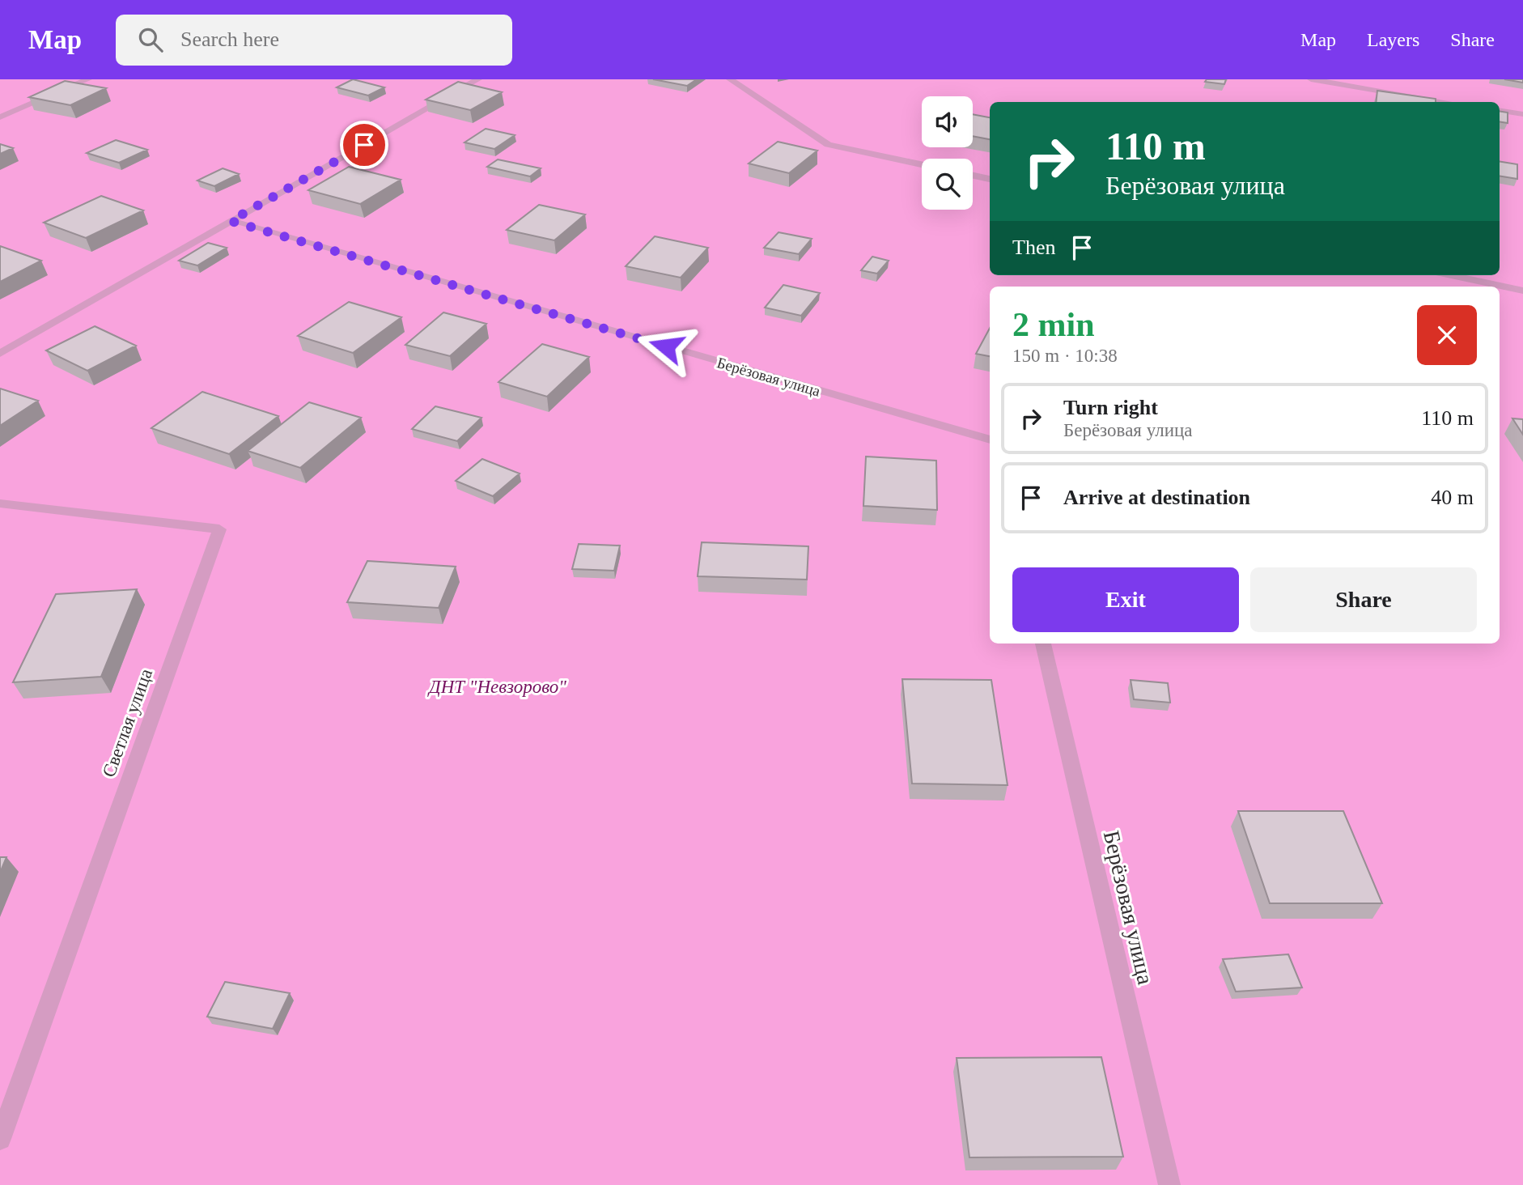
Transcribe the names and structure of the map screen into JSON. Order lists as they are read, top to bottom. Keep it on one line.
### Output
{"streets":{"street":["Берёзовая улица","Светлая улица"]},"parks":["ДНТ \"Невзорово\""],"page":{"header":"Map","search":"Search here","nav":["Map","Layers","Share"],"turn":["110 m","Берёзовая улица"],"then":"Then","heading":["2 min","150 m · 10:38"],"list":[{"name":"Turn right","note":"Берёзовая улица","value":"110 m"},{"name":"Arrive at destination","value":"40 m"}],"buttons":["Exit","Share"]}}
